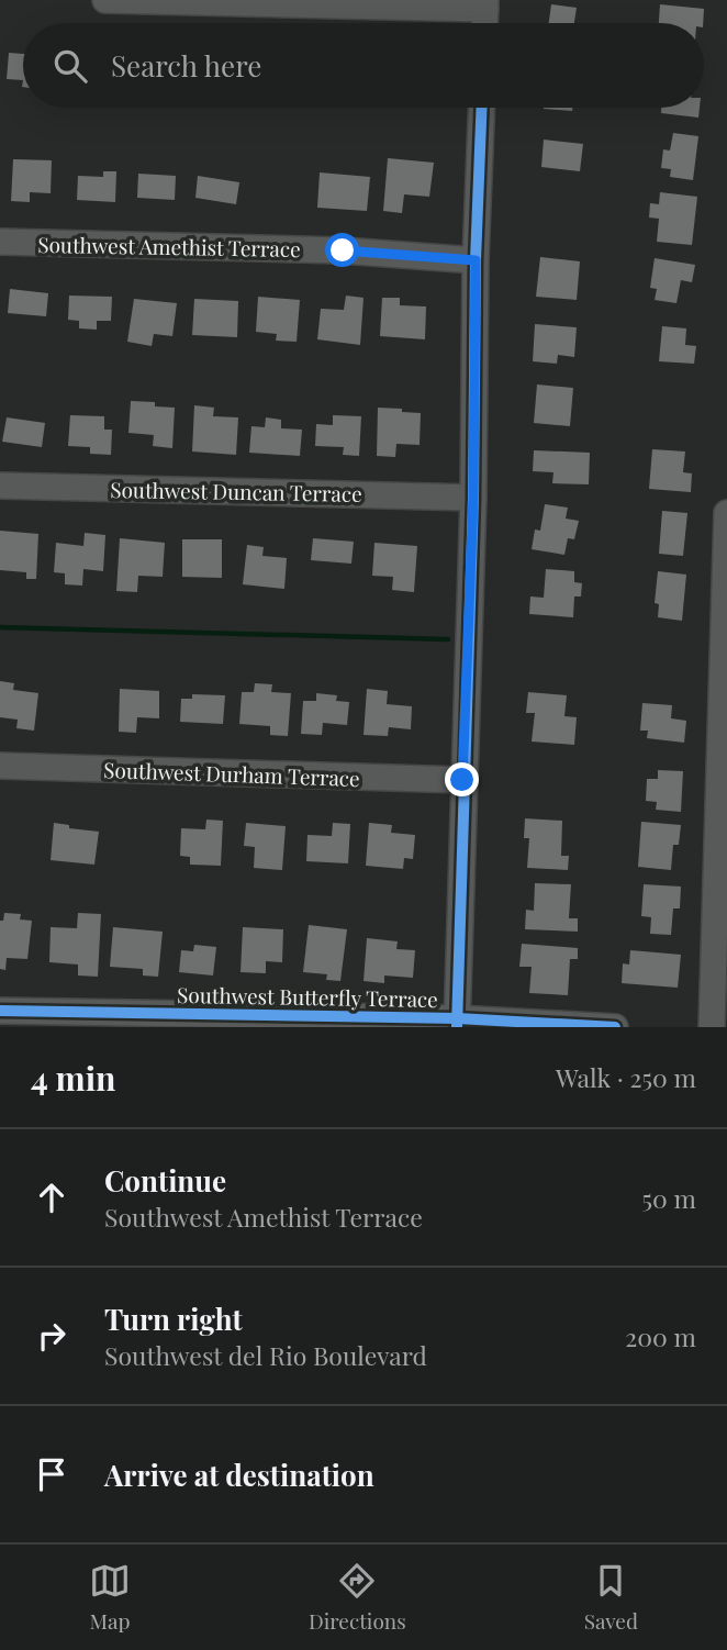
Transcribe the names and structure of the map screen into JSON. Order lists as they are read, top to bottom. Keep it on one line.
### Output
{"streets":{"street":["Southwest Amethist Terrace","Southwest Duncan Terrace","Southwest Durham Terrace","Southwest Butterfly Terrace"]},"page":{"search":"Search here","heading":["4 min","Walk · 250 m"],"list":[["Continue","Southwest Amethist Terrace","50 m"],["Turn right","Southwest del Rio Boulevard","200 m"],"Arrive at destination"],"nav":["Map","Directions","Saved"]}}
